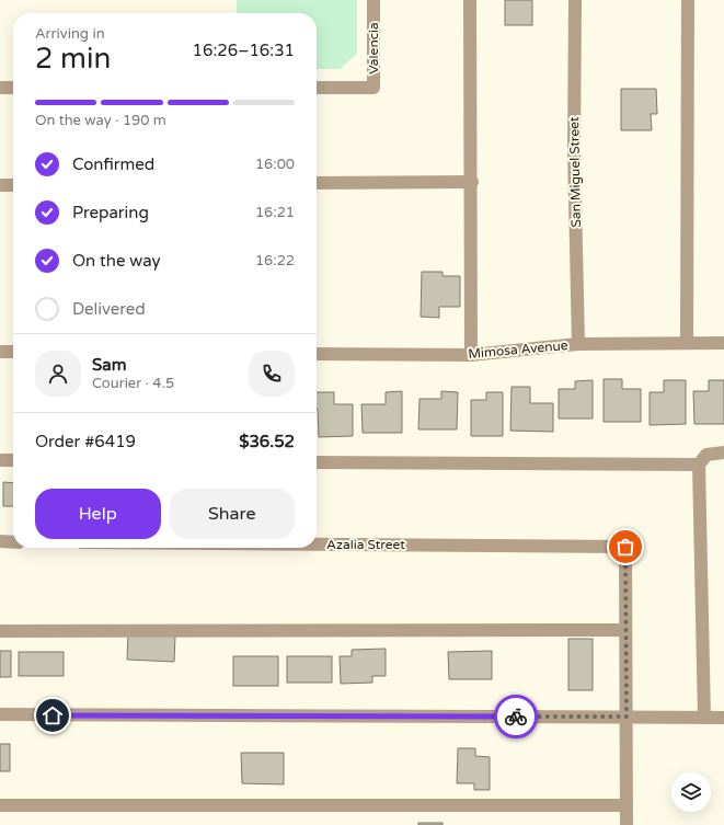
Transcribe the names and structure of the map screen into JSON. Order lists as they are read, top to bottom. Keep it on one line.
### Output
{"streets":{"street":["Valencia","San Miguel Street","Mimosa Avenue","Azalia Street"]},"crossings":[["San Miguel Street","Mimosa Avenue"]],"page":{"heading":["2 min","Arriving in","16:26–16:31"],"panel":["Sam","Courier · 4.5","Order #6419","$36.52"],"bar":"On the way · 190 m","list":[["Confirmed","16:00"],["Preparing","16:21"],["On the way","16:22"],"Delivered"],"buttons":["Help","Share"]}}
